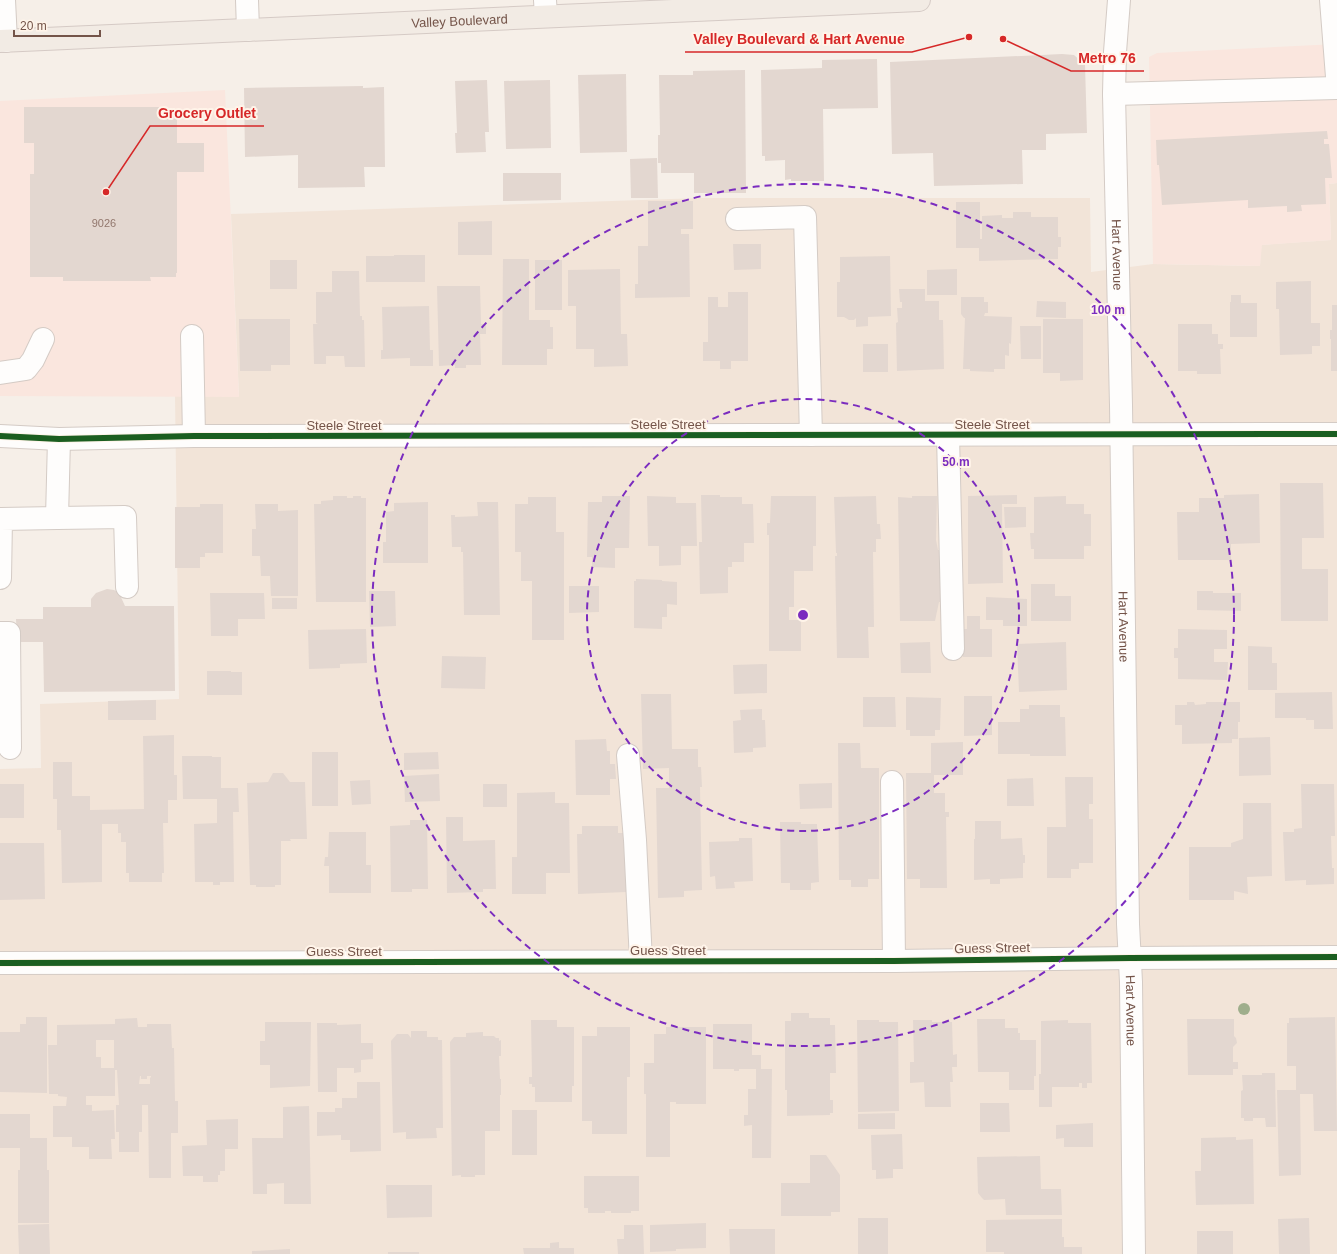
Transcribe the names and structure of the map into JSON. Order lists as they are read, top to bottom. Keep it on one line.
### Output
{"streets":{"main road":["Valley Boulevard"],"street":["Hart Avenue","Steele Street","Guess Street"]},"crossings":[["Hart Avenue","Steele Street"],["Hart Avenue","Guess Street"]],"places":["Valley Boulevard & Hart Avenue","Metro 76","Grocery Outlet"],"house_numbers":["9026"],"scale_bar":"20 m","rings":["100 m","50 m"]}
